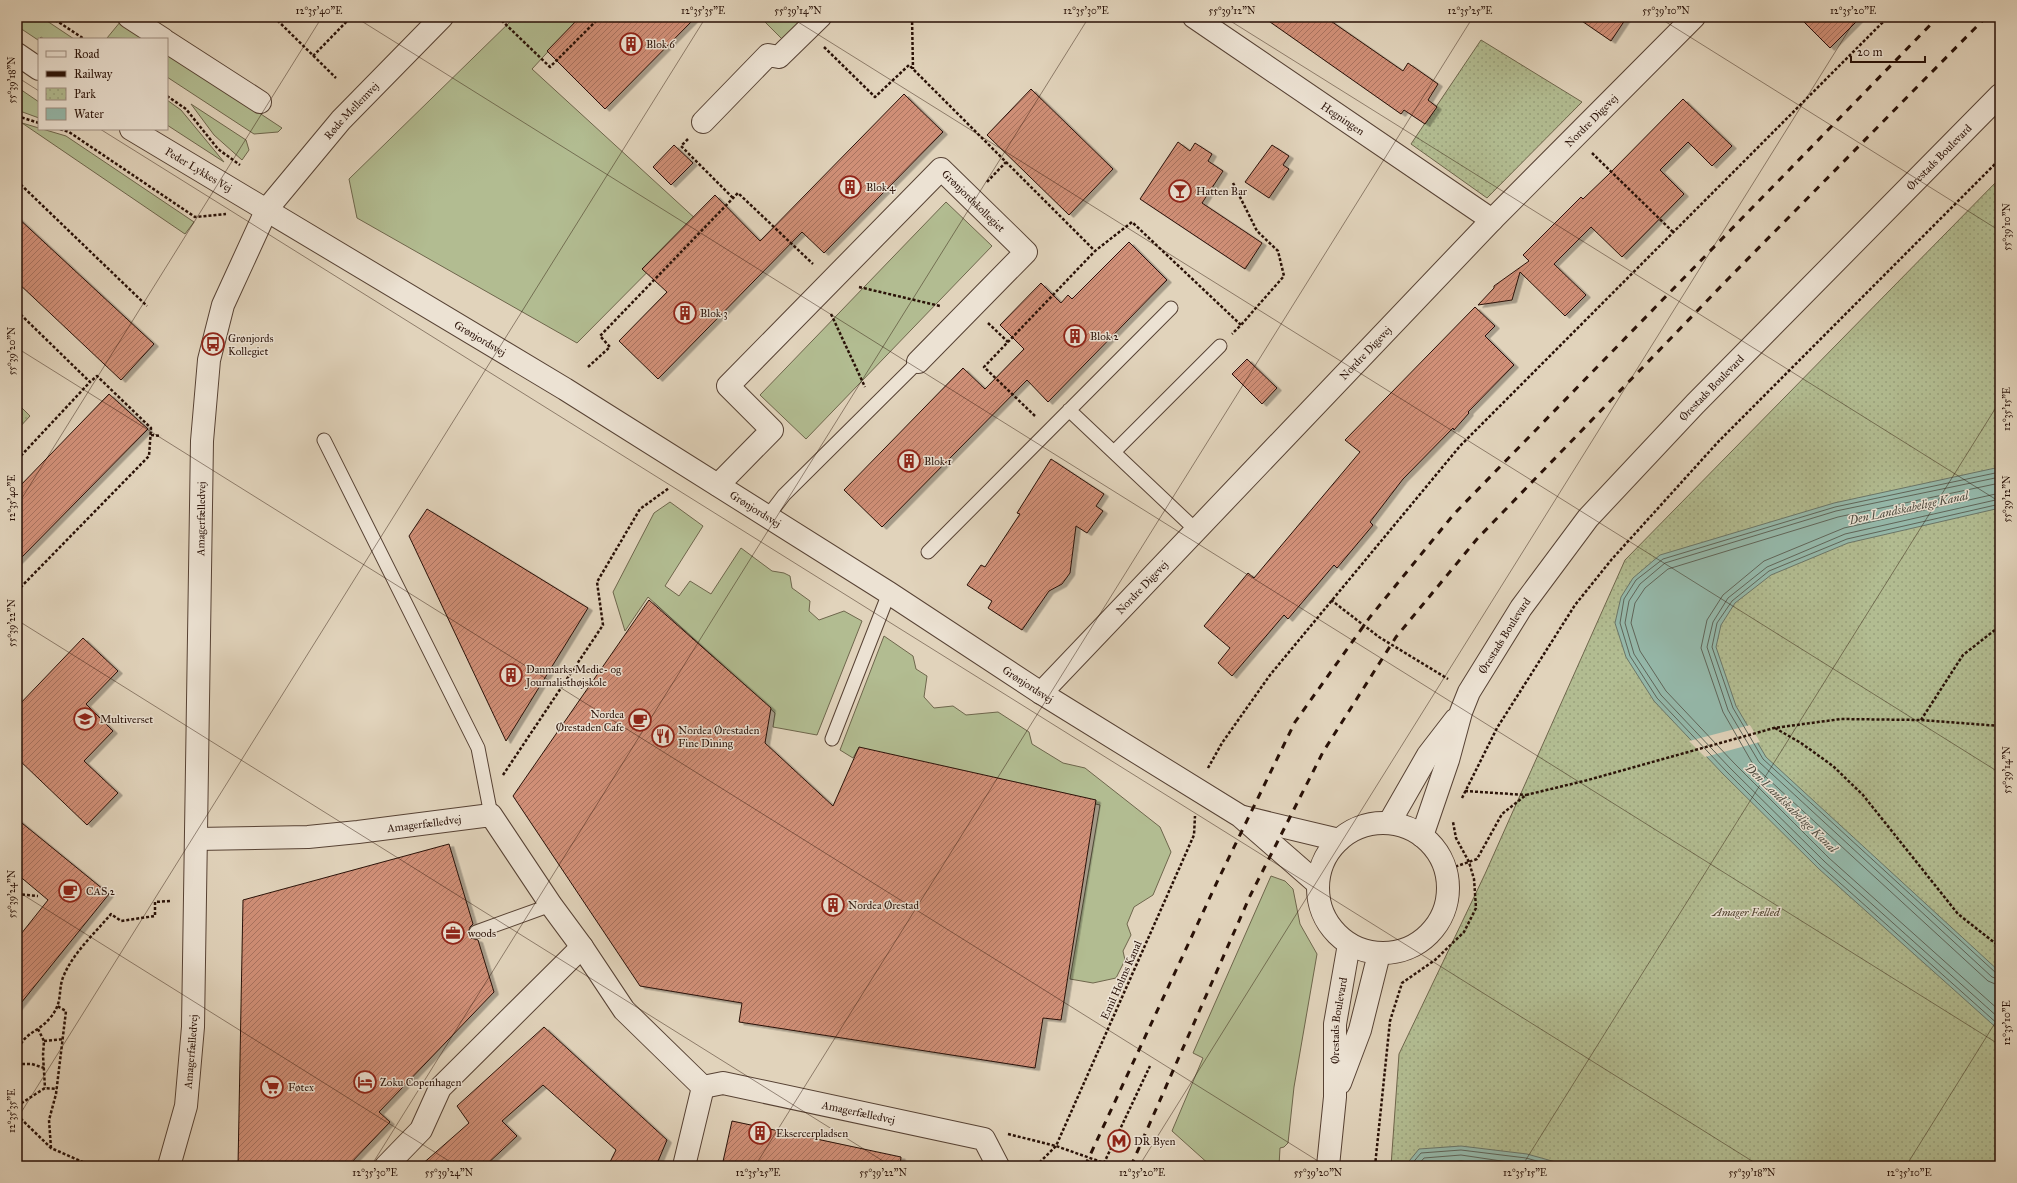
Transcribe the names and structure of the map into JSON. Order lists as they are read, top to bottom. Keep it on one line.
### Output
{"streets":{"street":["Røde Mellemvej","Hegningen","Nordre Digevej","Ørestads Boulevard","Peder Lykkes Vej","Grønjordskollegiet","Grønjordsvej","Amagerfælledvej"],"path":["Emil Holms Kanal"]},"crossings":[["Røde Mellemvej","Peder Lykkes Vej"],["Røde Mellemvej","Grønjordsvej"],["Røde Mellemvej","Amagerfælledvej"],["Hegningen","Nordre Digevej"],["Nordre Digevej","Grønjordsvej"],["Ørestads Boulevard","Grønjordsvej"],["Peder Lykkes Vej","Grønjordsvej"],["Peder Lykkes Vej","Amagerfælledvej"],["Grønjordskollegiet","Grønjordsvej"],["Grønjordsvej","Amagerfælledvej"],["Grønjordsvej","Emil Holms Kanal"]],"water":["Den Landskabelige Kanal"],"parks":["Amager Fælled"],"places":{"building":["Blok 6","Blok 4","Blok 3","Blok 2","Blok 1","Danmarks Medie- og Journalisthøjskole","Nordea Ørestad","Eksercerpladsen"],"bar":["Hatten Bar"],"bus stop":["Grønjords Kollegiet"],"school or university":["Multiverset"],"cafe":["Nordea Ørestaden Cafe","CAS 2"],"restaurant":["Nordea Ørestaden Fine Dining"],"office":["woods"],"hotel":["Zoku Copenhagen"],"supermarket":["Føtex"],"metro station":["DR Byen"]},"legend":["Road","Railway","Park","Water"],"scale_bar":"20 m","coordinates":["12°35'40\"E","12°35'35\"E","55°39'14\"N","12°35'30\"E","55°39'12\"N","12°35'25\"E","55°39'10\"N","12°35'20\"E","55°39'18\"N","55°39'20\"N","12°35'15\"E","55°39'22\"N","55°39'24\"N","12°35'10\"E"]}
